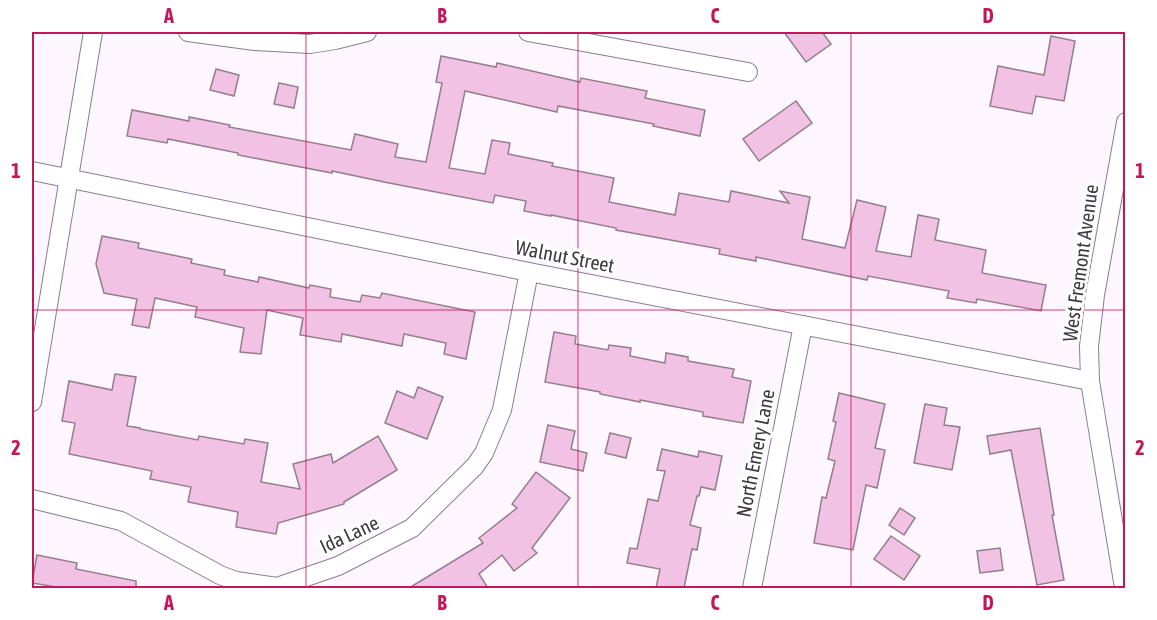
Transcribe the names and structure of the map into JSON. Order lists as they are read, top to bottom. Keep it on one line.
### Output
{"streets":{"street":["Walnut Street","West Fremont Avenue","North Emery Lane","Ida Lane"]},"crossings":[["Walnut Street","West Fremont Avenue"],["Walnut Street","North Emery Lane"],["Walnut Street","Ida Lane"]],"grid":{"columns":["A","B","C","D"],"rows":["1","2"]}}
